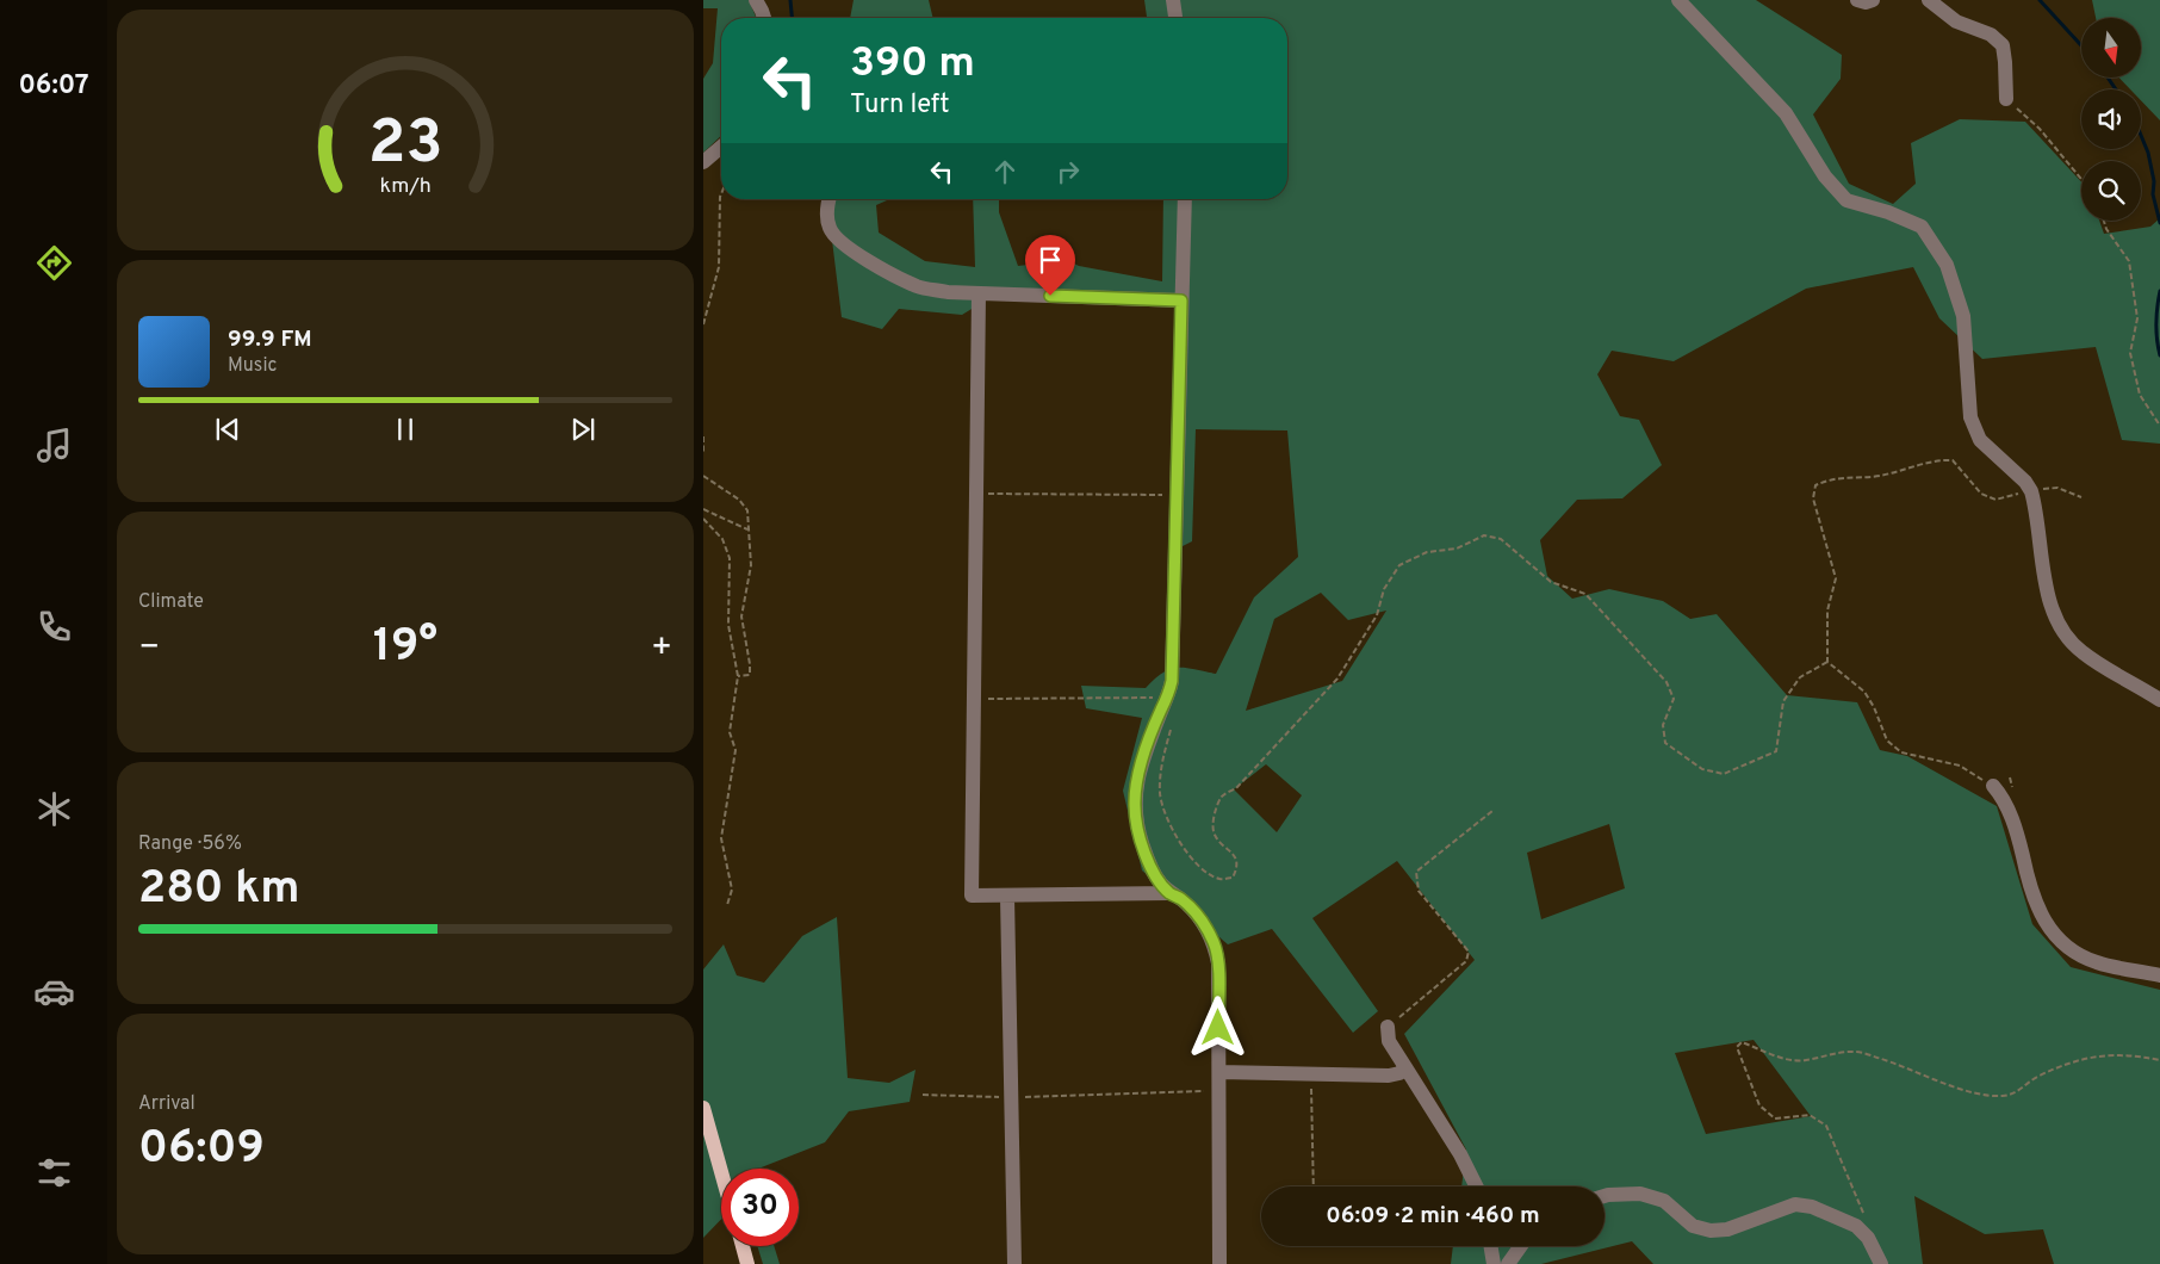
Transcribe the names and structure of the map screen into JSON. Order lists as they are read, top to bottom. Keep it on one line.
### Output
{"north":"bottom","page":{"tabs":"06:07","turn":["390 m","Turn left"],"song":["99.9 FM","Music"],"tile":["Climate",["Range · 56%","280 km"],["Arrival","06:09"]],"heat":["−","19°","+"],"limit":"30","trip":"06:09 · 2 min · 460 m","gauge":["23","km/h"]}}
